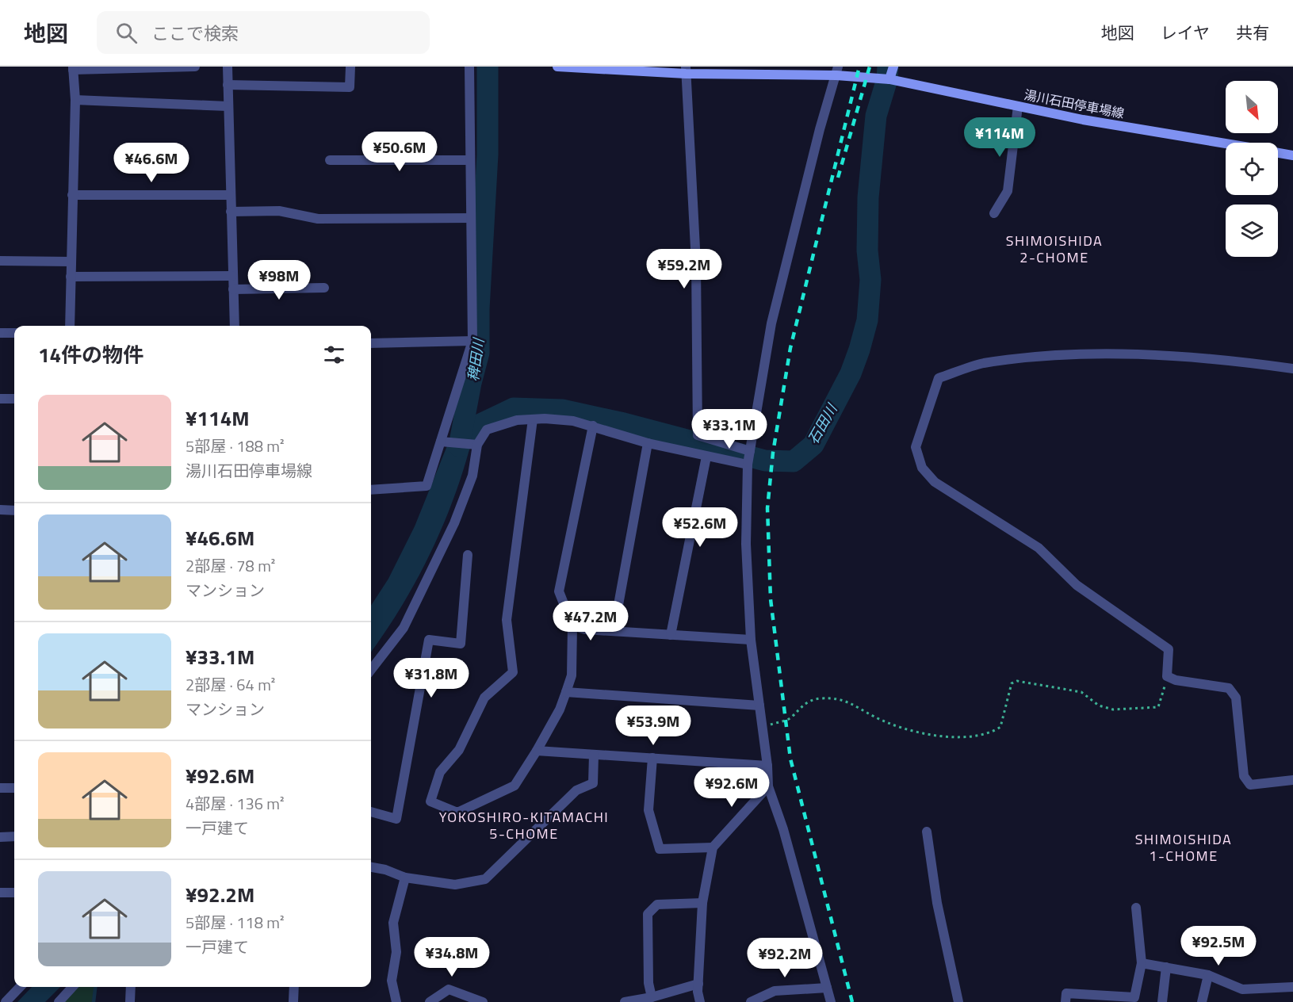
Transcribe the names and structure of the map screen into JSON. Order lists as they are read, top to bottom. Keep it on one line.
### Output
{"streets":{"main road":["湯川石田停車場線"]},"districts":["SHIMOISHIDA 2-CHOME","YOKOSHIRO-KITAMACHI 5-CHOME","SHIMOISHIDA 1-CHOME"],"water":["稗田川","石田川"],"north":"bottom right","page":{"header":"地図","search":"ここで検索","nav":["地図","レイヤ","共有"],"price":["¥114M","¥50.6M","¥46.6M","¥59.2M","¥98M","¥33.1M","¥52.6M","¥47.2M","¥31.8M","¥53.9M","¥92.6M","¥92.5M","¥34.8M","¥92.2M"],"heading":"14件の物件","list":[{"name":"¥114M","note":"5部屋 · 188 m² · 湯川石田停車場線"},{"name":"¥46.6M","note":"2部屋 · 78 m² · マンション"},{"name":"¥33.1M","note":"2部屋 · 64 m² · マンション"},{"name":"¥92.6M","note":"4部屋 · 136 m² · 一戸建て"},{"name":"¥92.2M","note":"5部屋 · 118 m² · 一戸建て"}]}}
